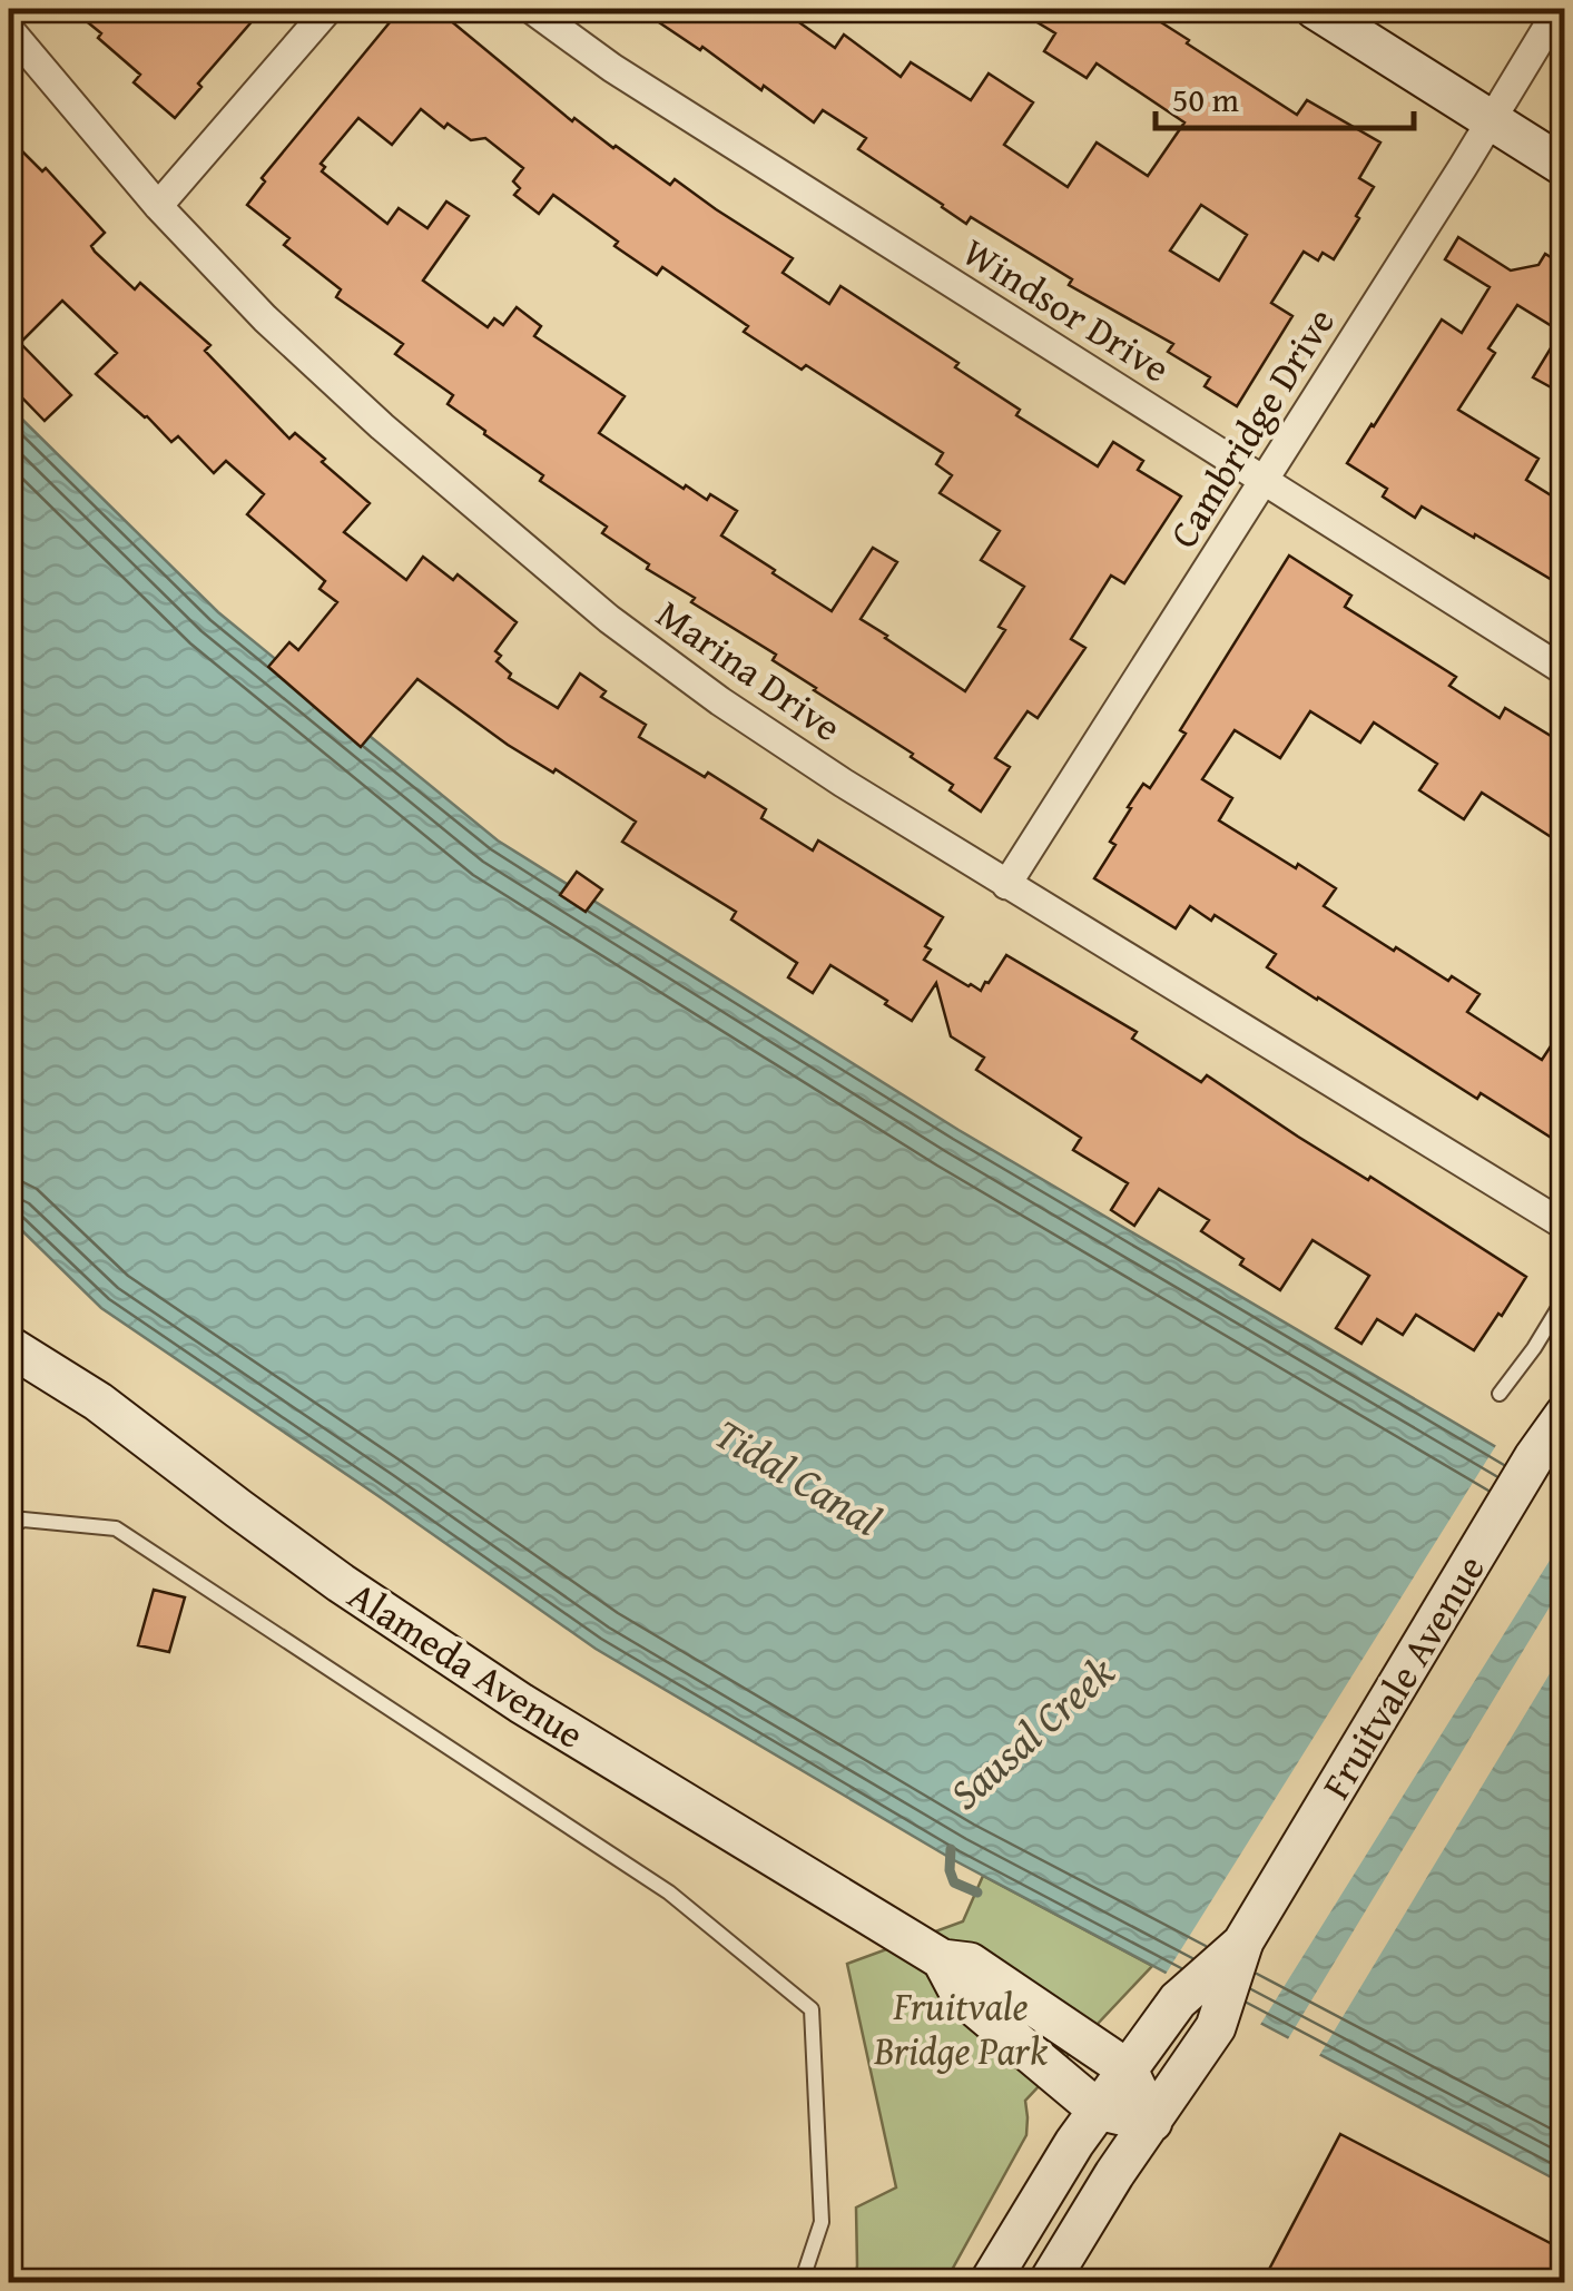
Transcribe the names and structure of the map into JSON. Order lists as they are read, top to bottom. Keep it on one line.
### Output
{"streets":{"main road":["Alameda Avenue","Fruitvale Avenue"],"street":["Windsor Drive","Cambridge Drive","Marina Drive"]},"crossings":[["Windsor Drive","Cambridge Drive"],["Cambridge Drive","Marina Drive"],["Alameda Avenue","Fruitvale Avenue"]],"water":["Tidal Canal","Sausal Creek"],"parks":["Fruitvale Bridge Park"],"scale_bar":"50 m"}
